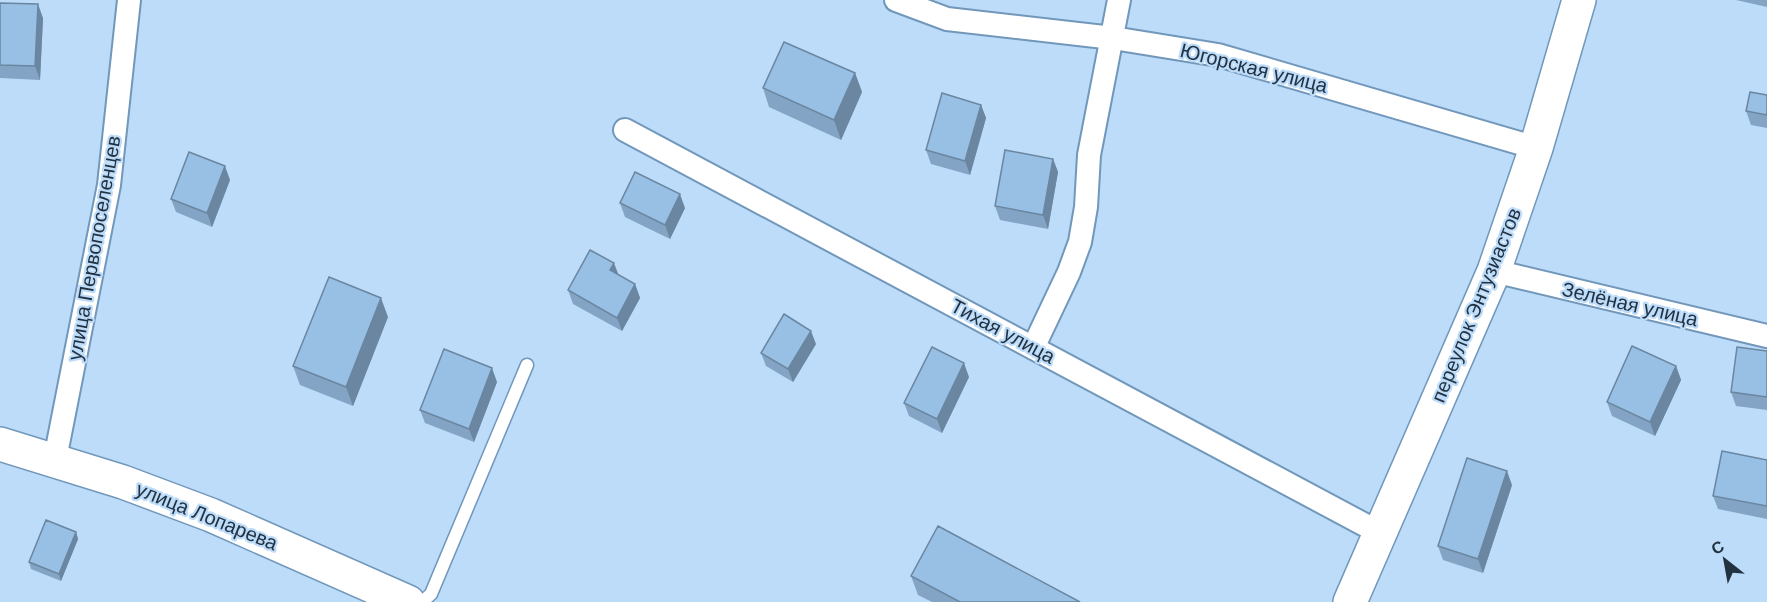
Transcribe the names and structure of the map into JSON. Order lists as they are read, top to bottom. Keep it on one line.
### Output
{"streets":{"main road":["переулок Энтузиастов","улица Лопарева"],"street":["Югорская улица","улица Первопоселенцев","Зелёная улица","Тихая улица"]},"crossings":[["Югорская улица","переулок Энтузиастов"],["улица Первопоселенцев","улица Лопарева"],["Зелёная улица","переулок Энтузиастов"],["переулок Энтузиастов","Тихая улица"]],"north":"top left"}
